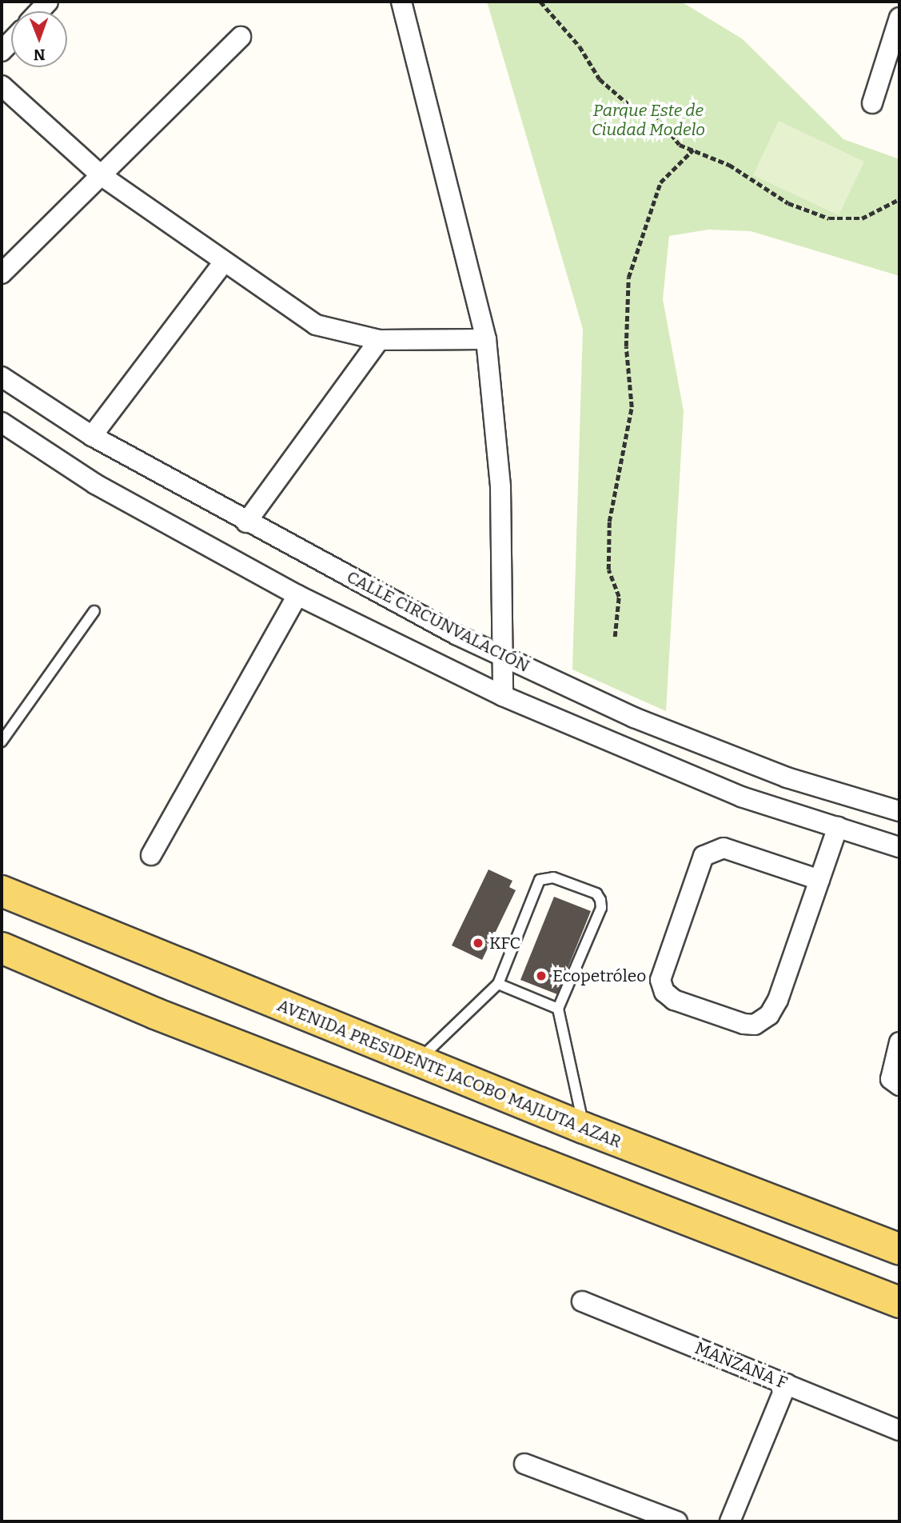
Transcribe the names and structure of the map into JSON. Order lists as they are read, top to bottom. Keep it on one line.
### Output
{"streets":{"main road":["AVENIDA PRESIDENTE JACOBO MAJLUTA AZAR"],"street":["CALLE CIRCUNVALACIÓN","MANZANA F"]},"parks":["Parque Este de Ciudad Modelo"],"places":["KFC","Ecopetróleo"],"north":"bottom"}
